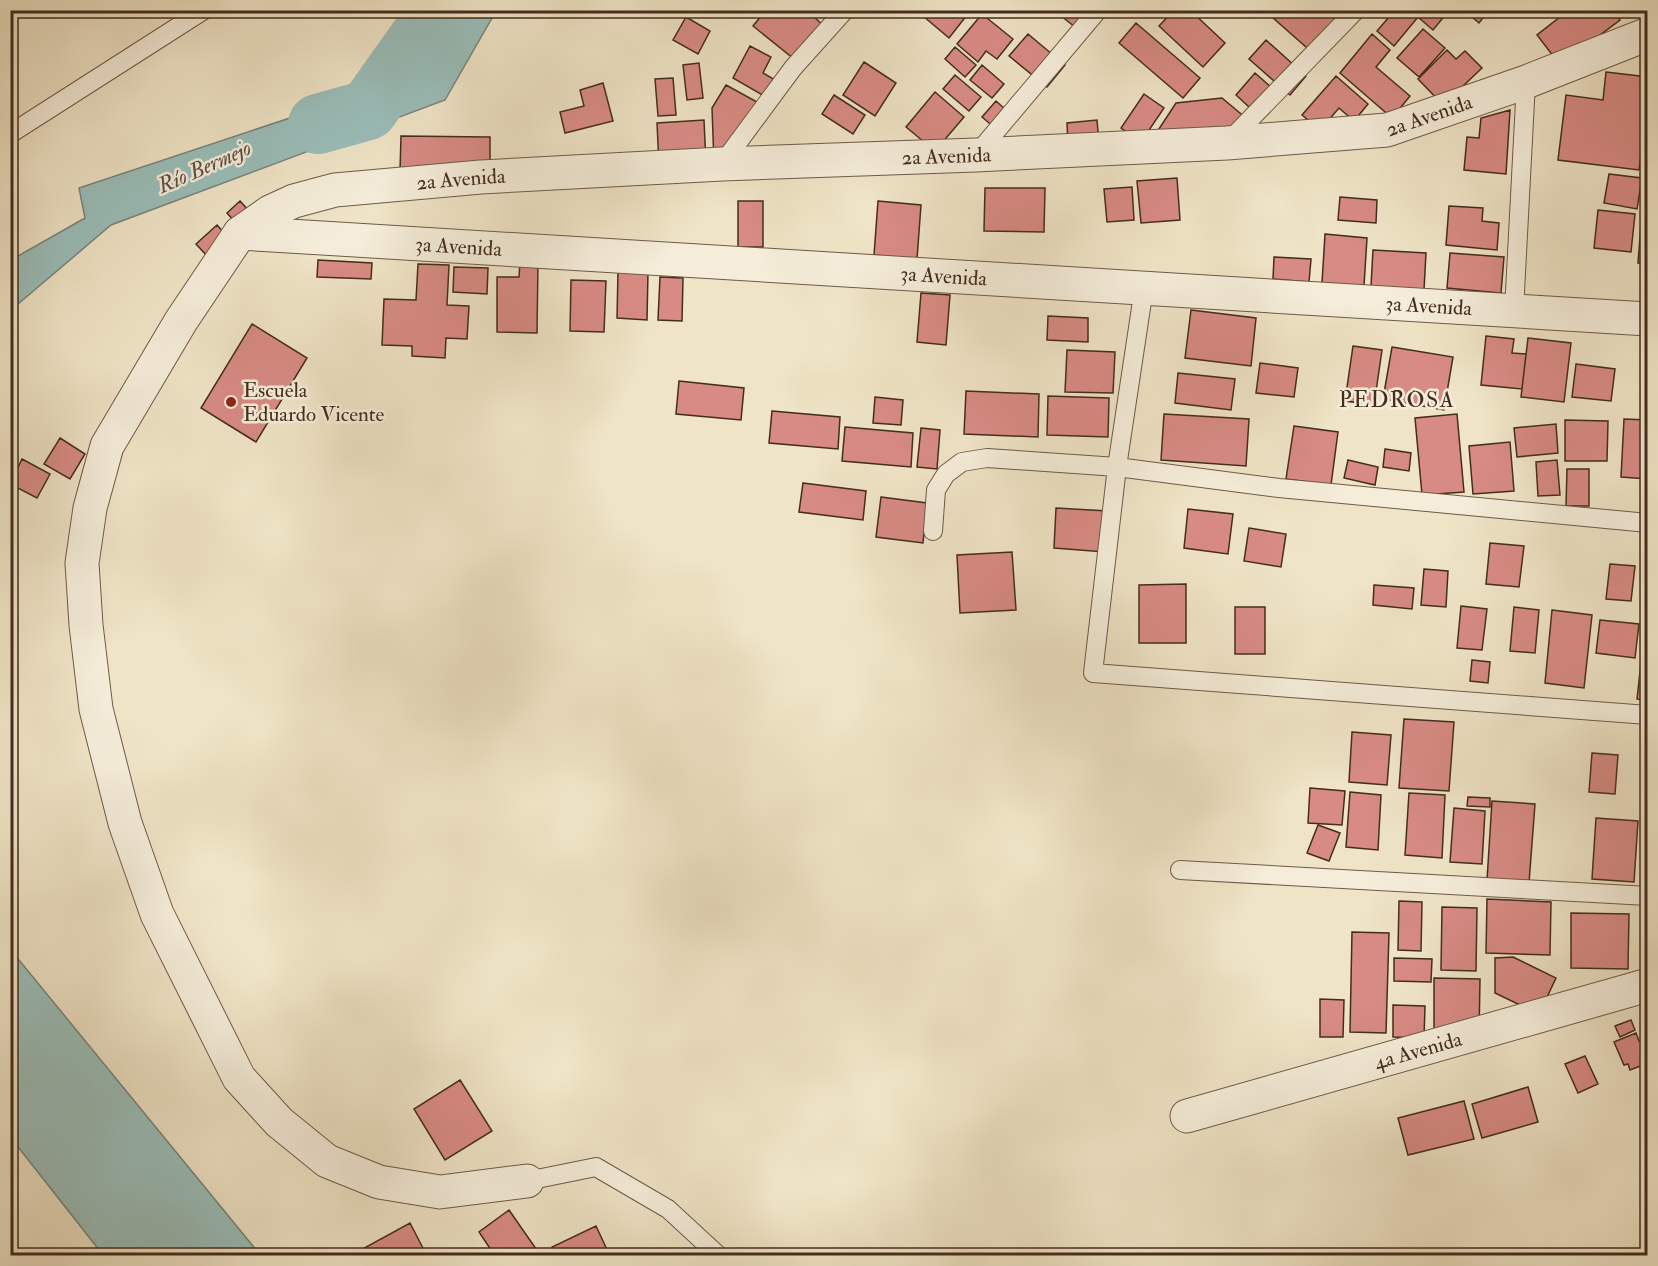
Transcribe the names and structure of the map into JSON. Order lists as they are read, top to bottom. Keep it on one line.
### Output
{"streets":{"street":["2a Avenida","3a Avenida","4a Avenida"]},"crossings":[["2a Avenida","3a Avenida"]],"districts":["PEDROSA"],"water":["Río Bermejo"],"places":["Escuela Eduardo Vicente"]}
